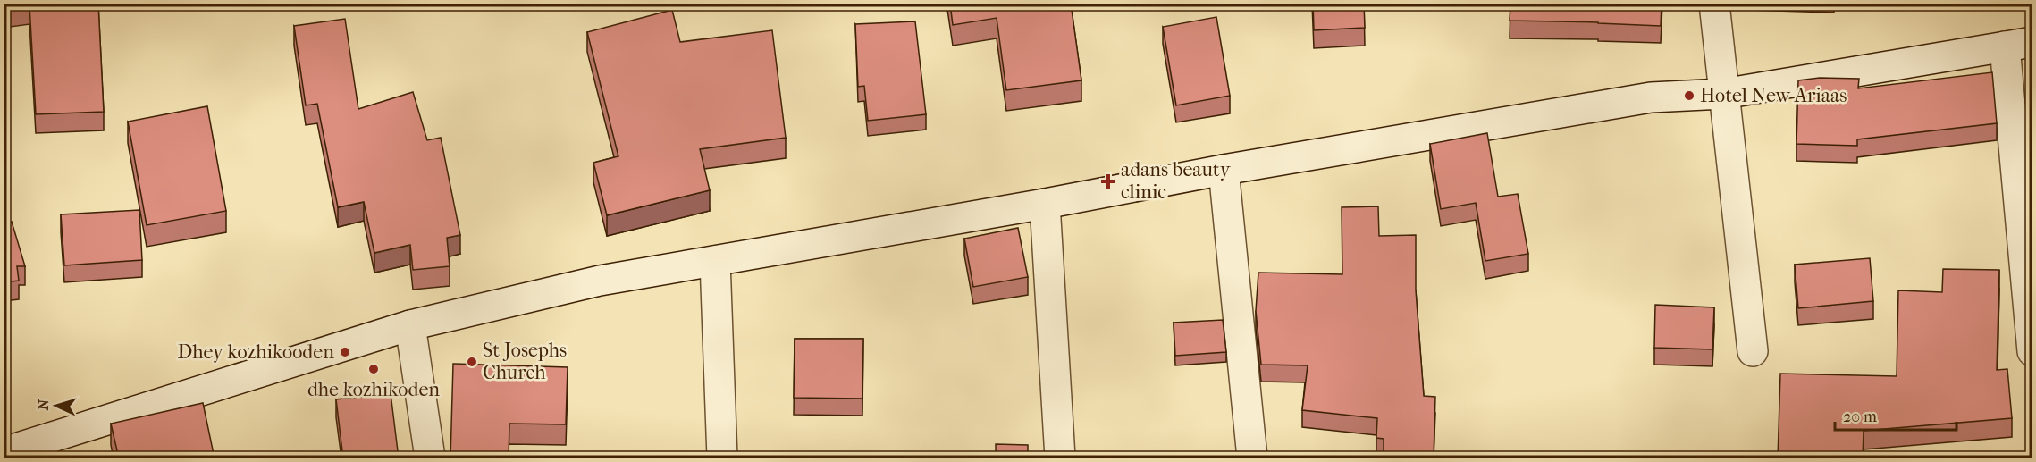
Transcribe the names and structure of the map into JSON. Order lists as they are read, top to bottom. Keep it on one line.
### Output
{"places":{"other":["Hotel New Ariaas","Dhey kozhikooden","St Josephs Church","dhe kozhikoden"],"health":["adans beauty clinic"]},"scale_bar":"20 m","north":"left"}
